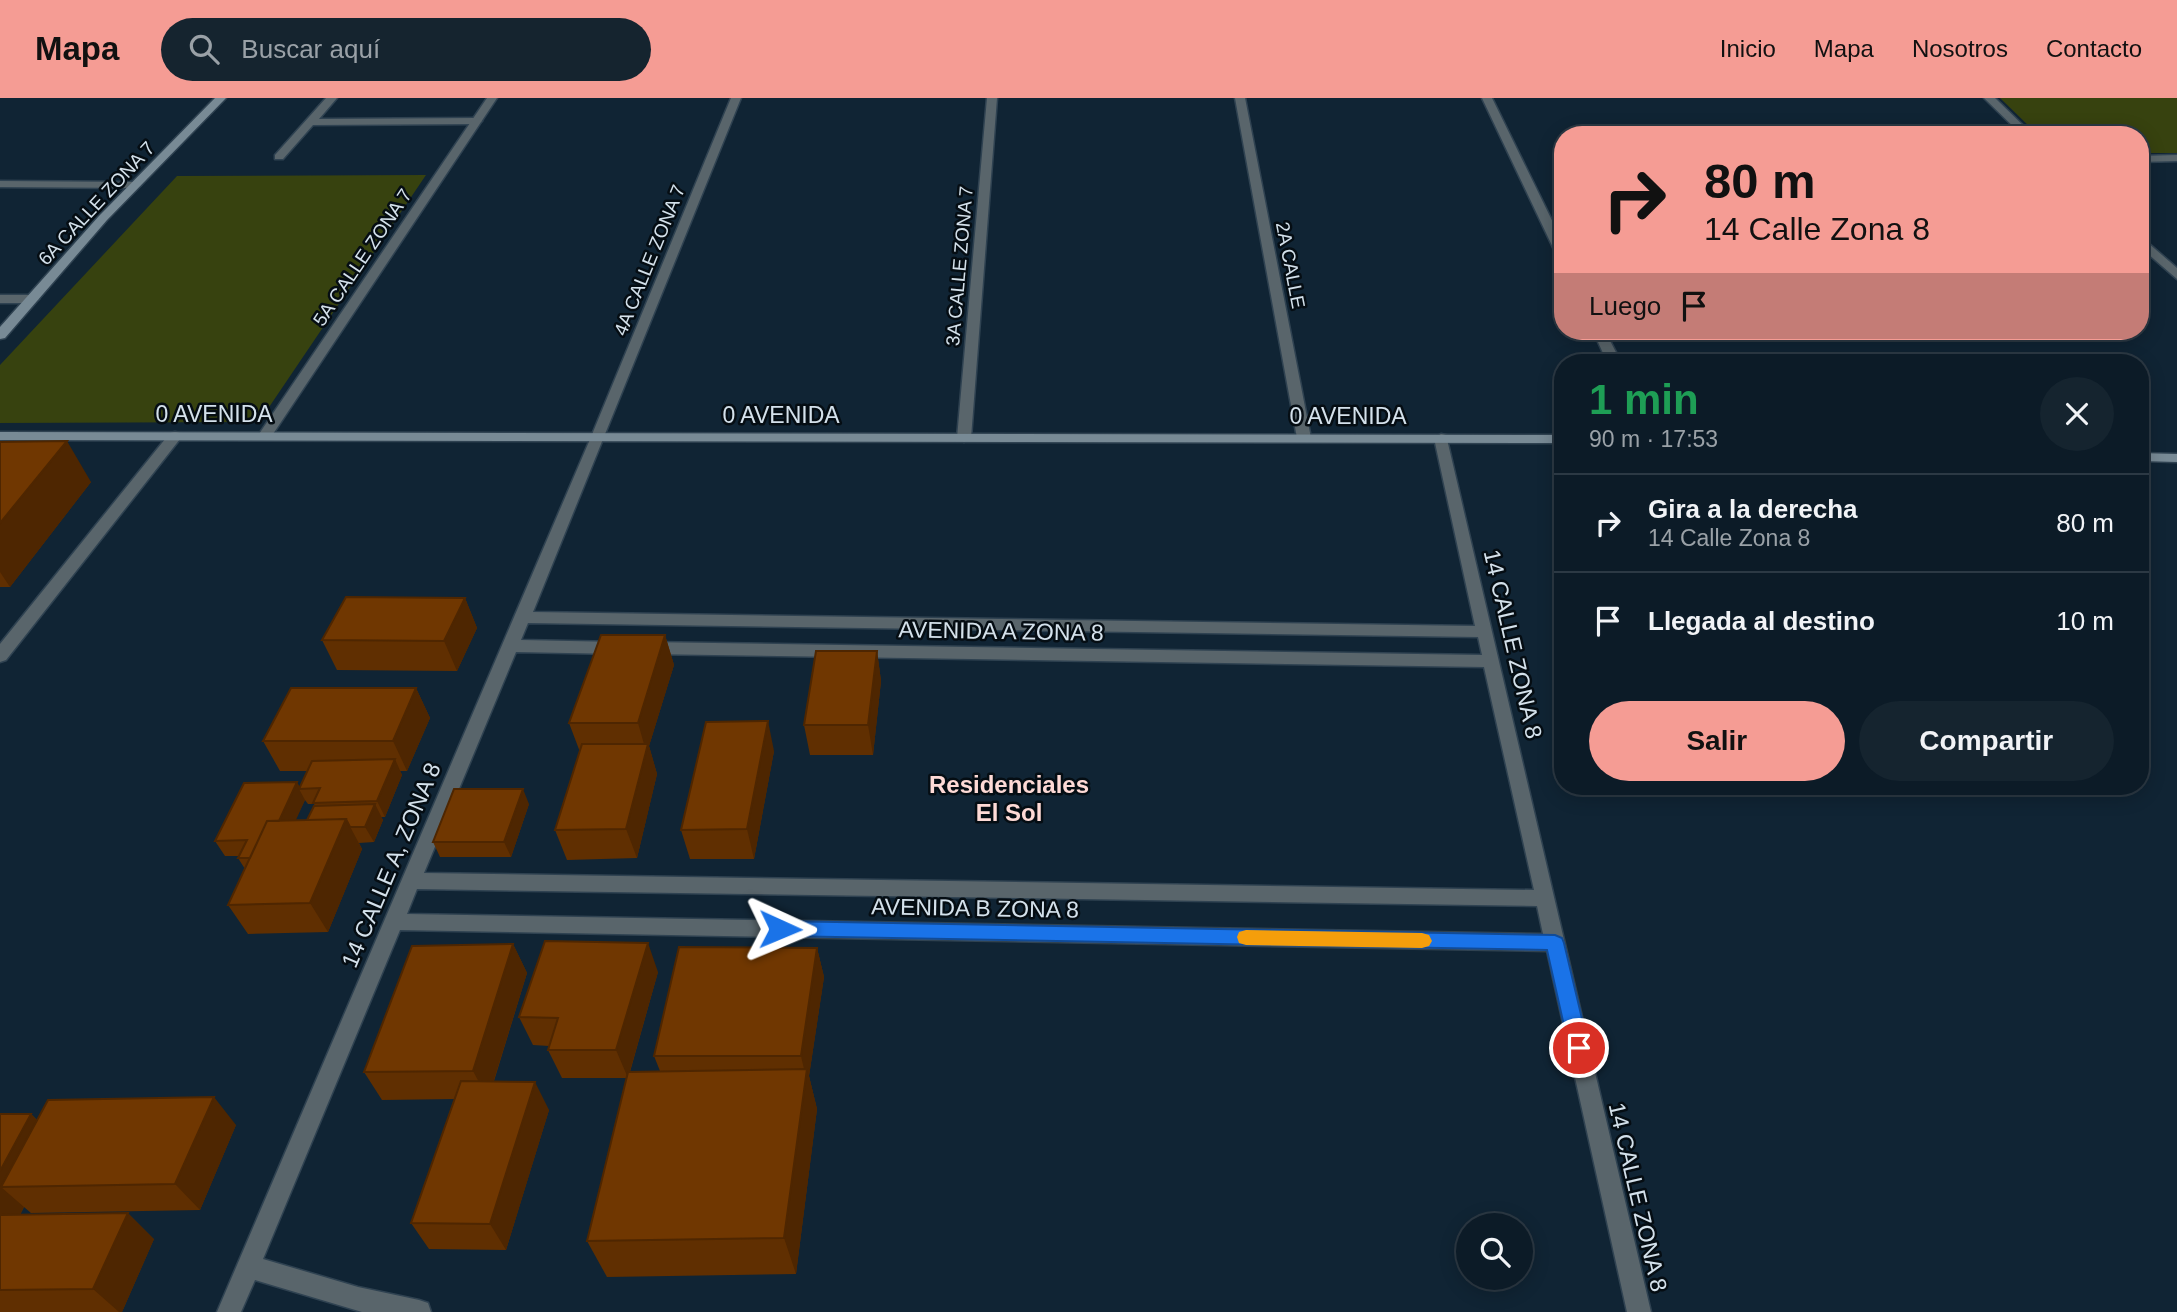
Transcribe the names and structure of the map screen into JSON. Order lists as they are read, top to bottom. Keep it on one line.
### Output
{"streets":{"street":["6A CALLE ZONA 7","5A CALLE ZONA 7","4A CALLE ZONA 7","2A CALLE","3A CALLE ZONA 7","0 AVENIDA","AVENIDA A ZONA 8","14 CALLE ZONA 8","14 CALLE A, ZONA 8","AVENIDA B ZONA 8"]},"crossings":[["5A CALLE ZONA 7","0 AVENIDA"],["4A CALLE ZONA 7","0 AVENIDA"],["4A CALLE ZONA 7","14 CALLE A, ZONA 8"],["2A CALLE","0 AVENIDA"],["3A CALLE ZONA 7","0 AVENIDA"],["0 AVENIDA","14 CALLE ZONA 8"],["0 AVENIDA","14 CALLE A, ZONA 8"],["AVENIDA A ZONA 8","14 CALLE ZONA 8"],["AVENIDA A ZONA 8","14 CALLE A, ZONA 8"],["14 CALLE ZONA 8","AVENIDA B ZONA 8"],["14 CALLE A, ZONA 8","AVENIDA B ZONA 8"]],"districts":["Residenciales El Sol"],"page":{"header":"Mapa","search":"Buscar aquí","nav":["Inicio","Mapa","Nosotros","Contacto"],"turn":["80 m","14 Calle Zona 8"],"then":"Luego","heading":["1 min","90 m · 17:53"],"list":[{"name":"Gira a la derecha","note":"14 Calle Zona 8","value":"80 m"},{"name":"Llegada al destino","value":"10 m"}],"buttons":["Salir","Compartir"]}}
